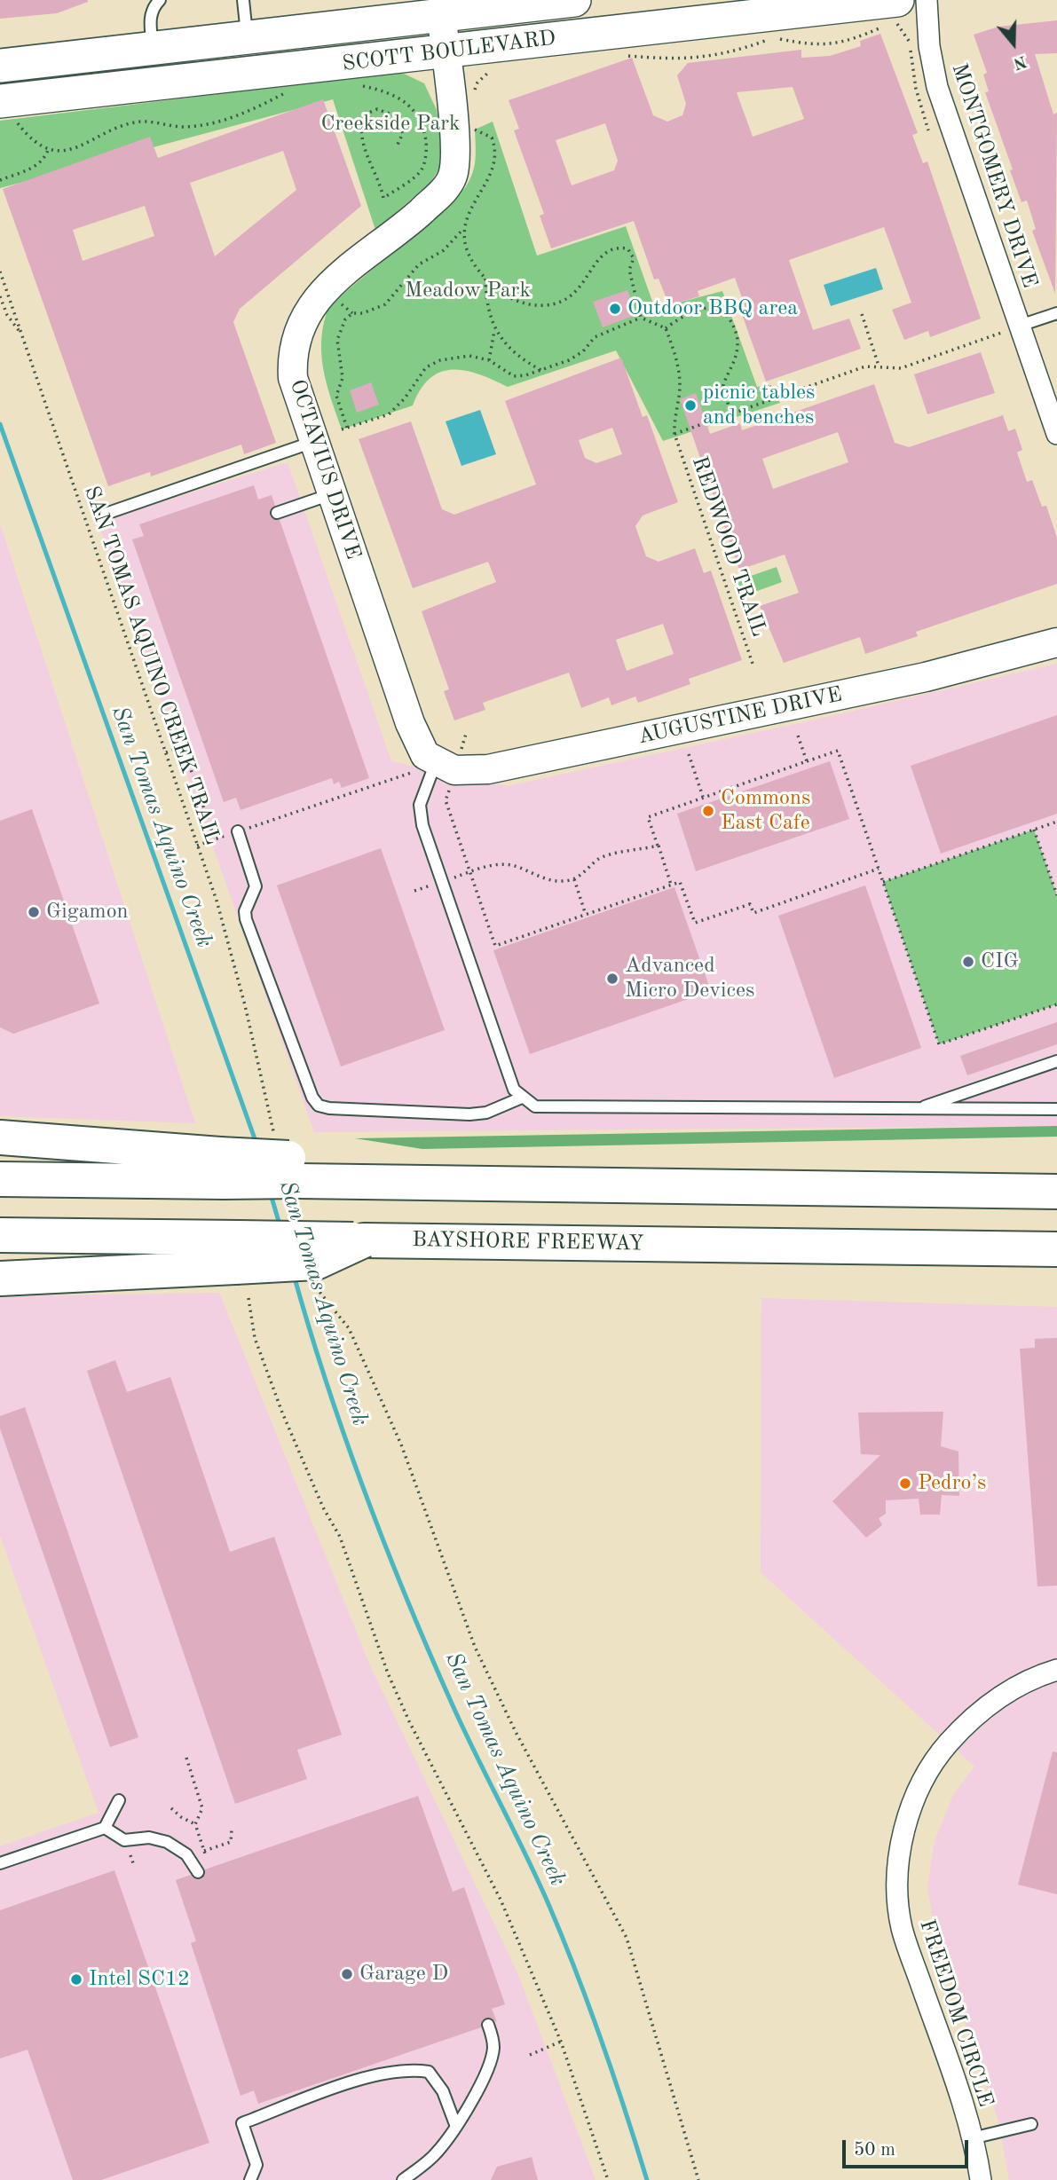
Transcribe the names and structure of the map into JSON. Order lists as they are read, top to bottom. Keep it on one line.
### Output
{"streets":{"highway":["BAYSHORE FREEWAY"],"main road":["SCOTT BOULEVARD"],"street":["MONTGOMERY DRIVE","OCTAVIUS DRIVE","AUGUSTINE DRIVE","FREEDOM CIRCLE"],"path":["REDWOOD TRAIL","SAN TOMAS AQUINO CREEK TRAIL"]},"crossings":[["SCOTT BOULEVARD","OCTAVIUS DRIVE"],["OCTAVIUS DRIVE","AUGUSTINE DRIVE"]],"water":["San Tomas Aquino Creek"],"parks":["Creekside Park","Meadow Park"],"places":["Outdoor BBQ area","picnic tables and benches","Commons East Cafe","Gigamon","CIG","Advanced Micro Devices","Pedro’s","Garage D","Intel SC12"],"scale_bar":"50 m","north":"bottom"}
